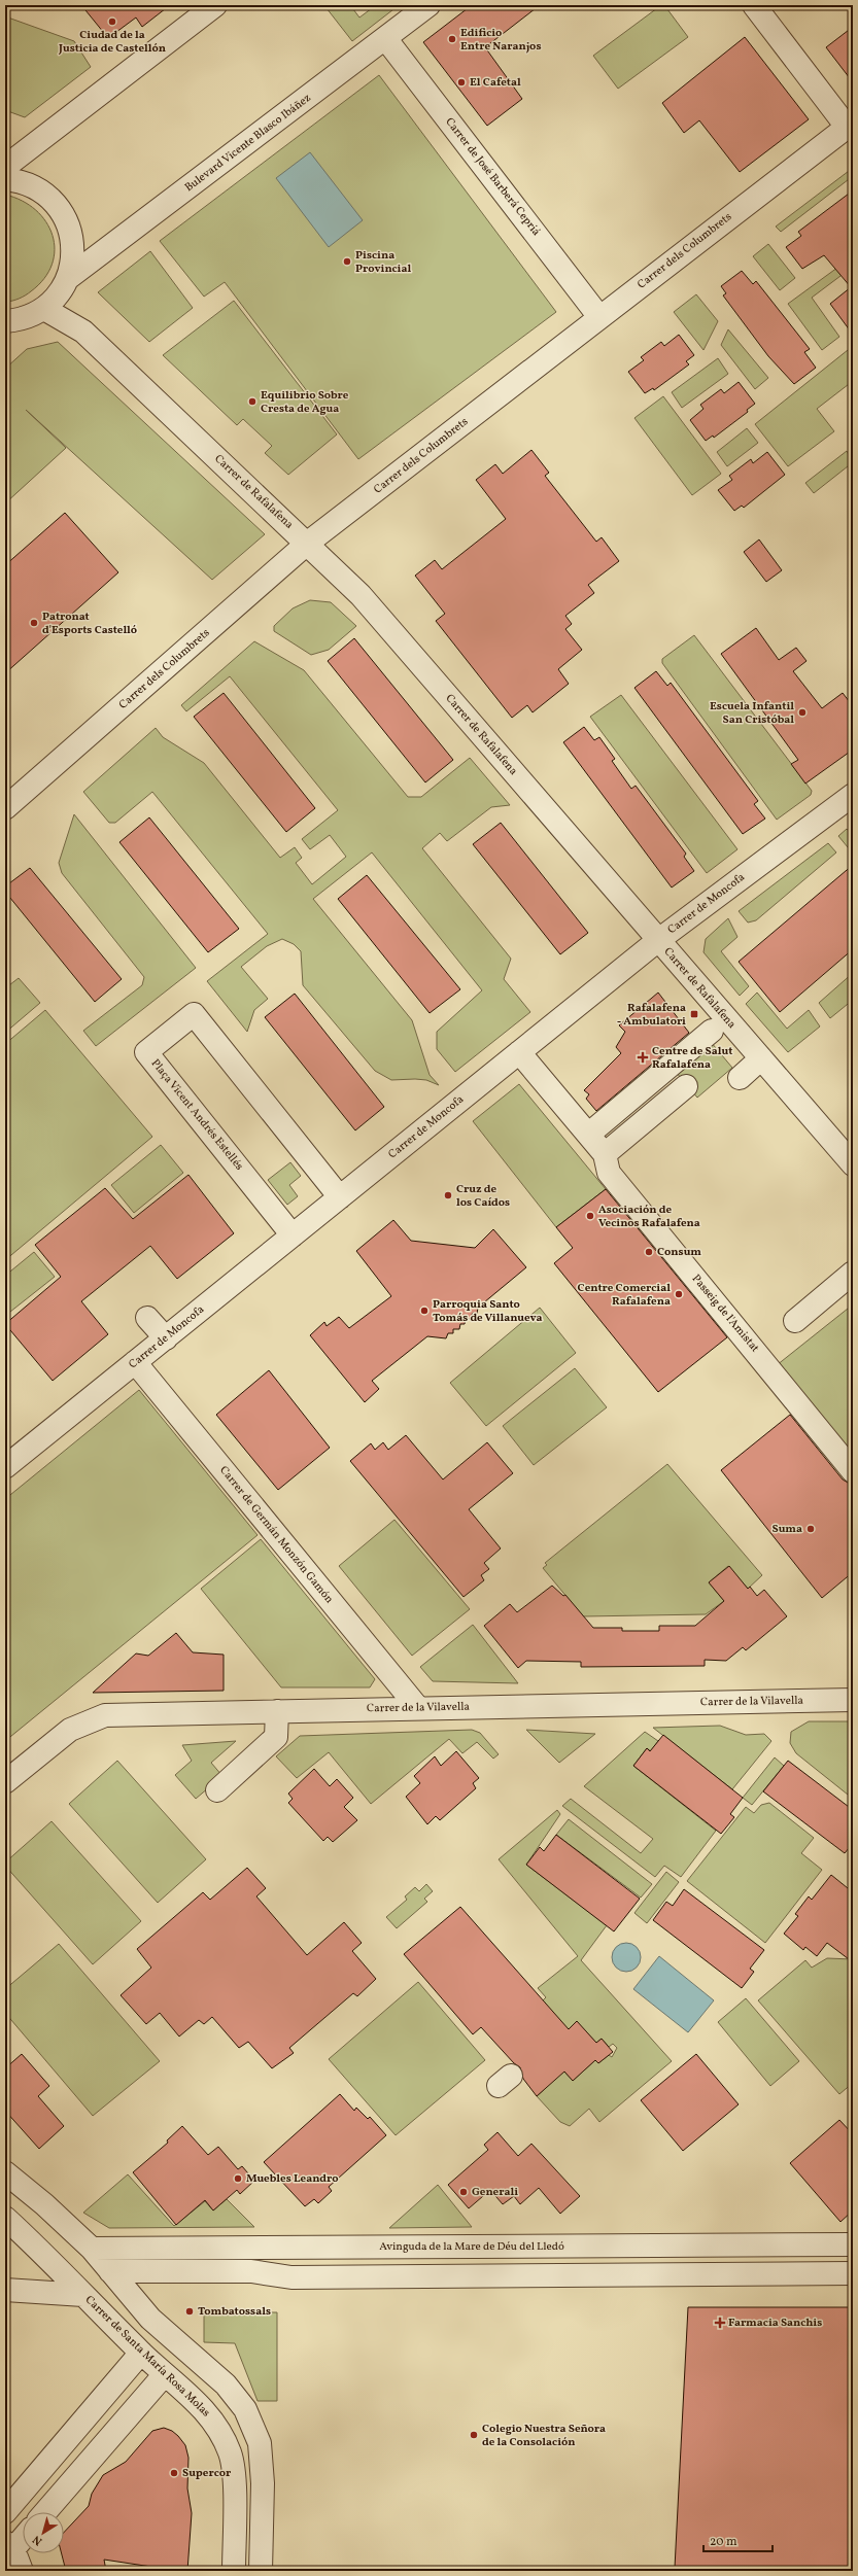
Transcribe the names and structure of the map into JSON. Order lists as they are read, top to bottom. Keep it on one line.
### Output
{"streets":{"street":["Bulevard Vicente Blasco Ibáñez","Carrer de José Barberá Cepriá","Carrer dels Columbrets","Carrer de Rafalafena","Carrer de Moncofa","Plaça Vicent Andrés Estellés","Passeig de l'Amistat","Carrer de Germán Monzón Gamón","Carrer de la Vilavella","Avinguda de la Mare de Déu del Lledó","Carrer de Santa María Rosa Molas"]},"crossings":[["Bulevard Vicente Blasco Ibáñez","Carrer de José Barberá Cepriá"],["Bulevard Vicente Blasco Ibáñez","Carrer de Rafalafena"],["Carrer de José Barberá Cepriá","Carrer dels Columbrets"],["Carrer dels Columbrets","Carrer de Rafalafena"],["Carrer de Rafalafena","Carrer de Moncofa"],["Carrer de Moncofa","Plaça Vicent Andrés Estellés"],["Carrer de Moncofa","Carrer de Germán Monzón Gamón"],["Carrer de Germán Monzón Gamón","Carrer de la Vilavella"]],"places":{"other":["Ciudad de la Justicia de Castellón","Edificio Entre Naranjos","El Cafetal","Piscina Provincial","Equilibrio Sobre Cresta de Agua","Patronat d'Esports Castelló","Escuela Infantil San Cristóbal","Cruz de los Caídos","Asociación de Vecinos Rafalafena","Consum","Centre Comercial Rafalafena","Parroquia Santo Tomás de Villanueva","Suma","Muebles Leandro","Generali","Tombatossals","Colegio Nuestra Señora de la Consolación","Supercor"],"transit":["Rafalafena - Ambulatori"],"health":["Centre de Salut Rafalafena","Farmacia Sanchis"]},"scale_bar":"20 m","north":"bottom left"}
